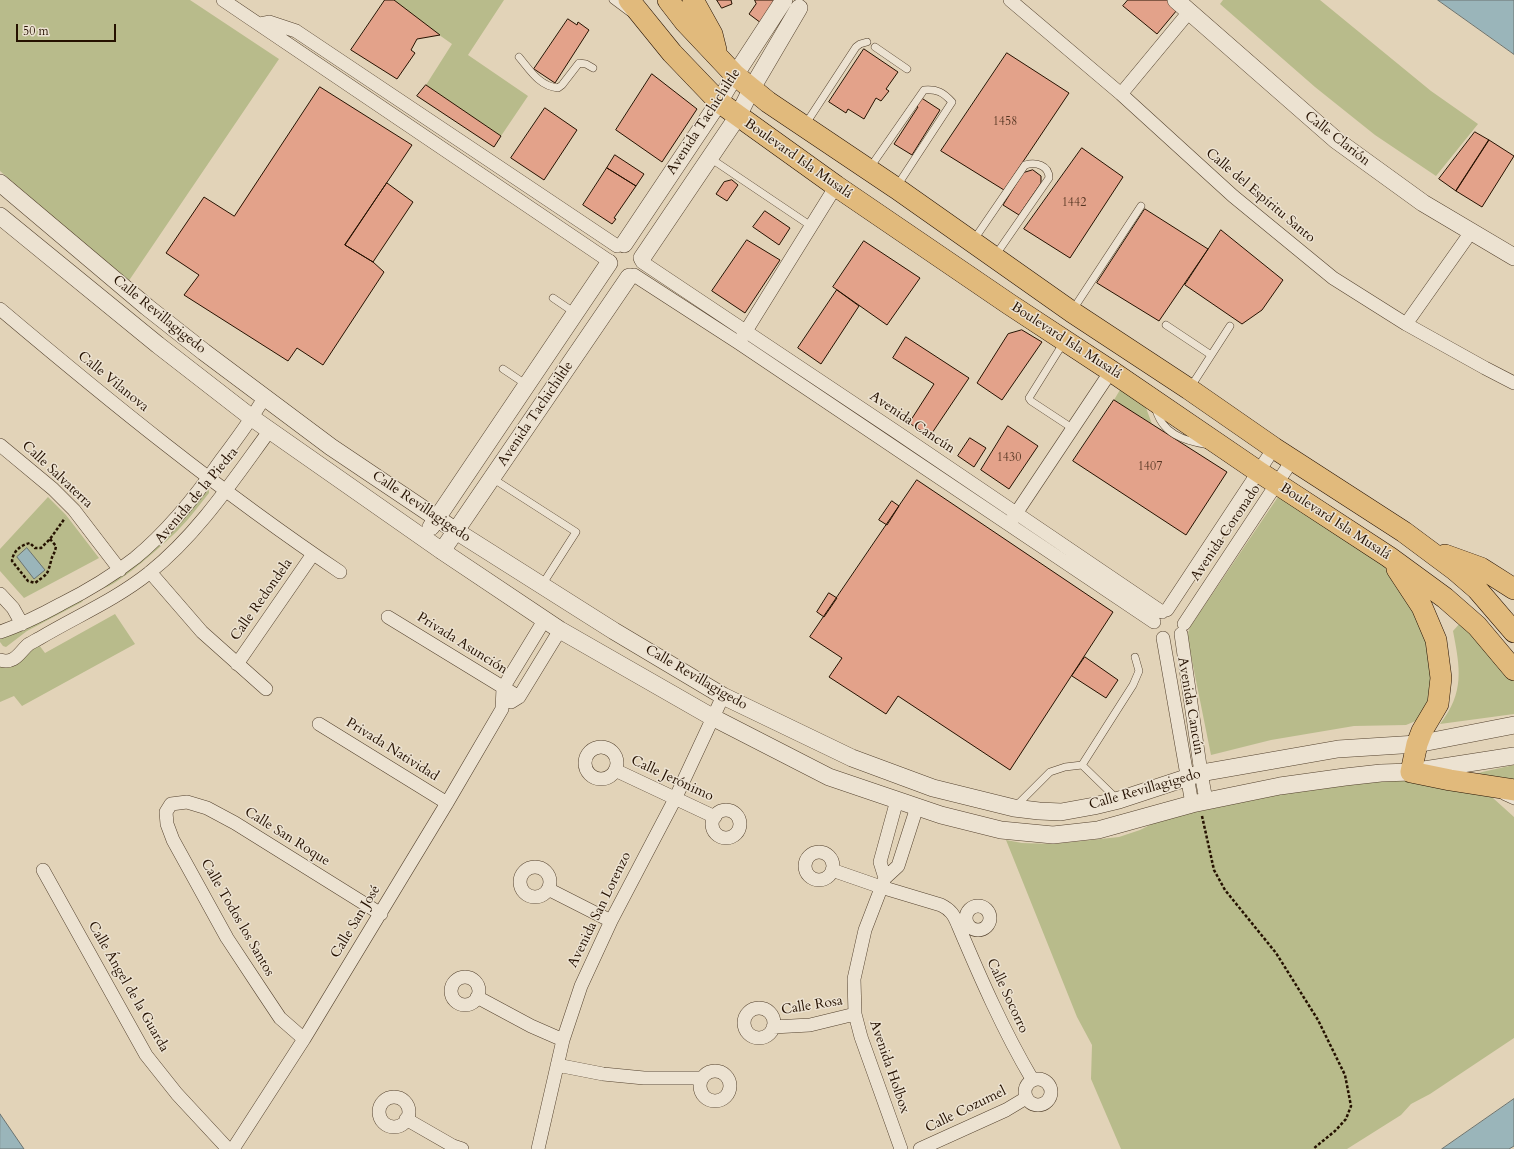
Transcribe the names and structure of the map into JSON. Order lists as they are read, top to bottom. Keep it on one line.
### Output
{"streets":{"main road":["Boulevard Isla Musalá"],"street":["Avenida Tachichiltle","Calle Clarión","Calle del Espíritu Santo","Calle Revillagigedo","Calle Vilanova","Avenida Cancún","Calle Salvaterra","Avenida de la Piedra","Avenida Coronado","Calle Redondela","Privada Asunción","Privada Natividad","Calle Jerónimo","Calle San Roque","Avenida San Lorenzo","Calle Todos los Santos","Calle San José","Calle Ángel de la Guarda","Calle Socorro","Calle Rosa","Avenida Holbox","Calle Cozumel"]},"crossings":[["Avenida Tachichiltle","Boulevard Isla Musalá"],["Avenida Tachichiltle","Calle Revillagigedo"],["Avenida Tachichiltle","Avenida Cancún"],["Boulevard Isla Musalá","Avenida Coronado"],["Calle Revillagigedo","Avenida Cancún"],["Calle Revillagigedo","Avenida de la Piedra"],["Calle Revillagigedo","Avenida San Lorenzo"],["Calle Revillagigedo","Calle San José"],["Calle Revillagigedo","Avenida Holbox"],["Calle Vilanova","Avenida de la Piedra"],["Calle Vilanova","Calle Redondela"],["Avenida Cancún","Avenida Coronado"],["Calle Salvaterra","Avenida de la Piedra"],["Avenida de la Piedra","Calle Redondela"],["Privada Asunción","Calle San José"],["Privada Natividad","Calle San José"],["Calle Jerónimo","Avenida San Lorenzo"],["Calle San Roque","Calle Todos los Santos"],["Calle San Roque","Calle San José"],["Calle Todos los Santos","Calle San José"],["Calle Socorro","Avenida Holbox"],["Calle Socorro","Calle Cozumel"],["Calle Rosa","Avenida Holbox"]],"house_numbers":["1458","1442","1430","1407"],"scale_bar":"50 m"}
